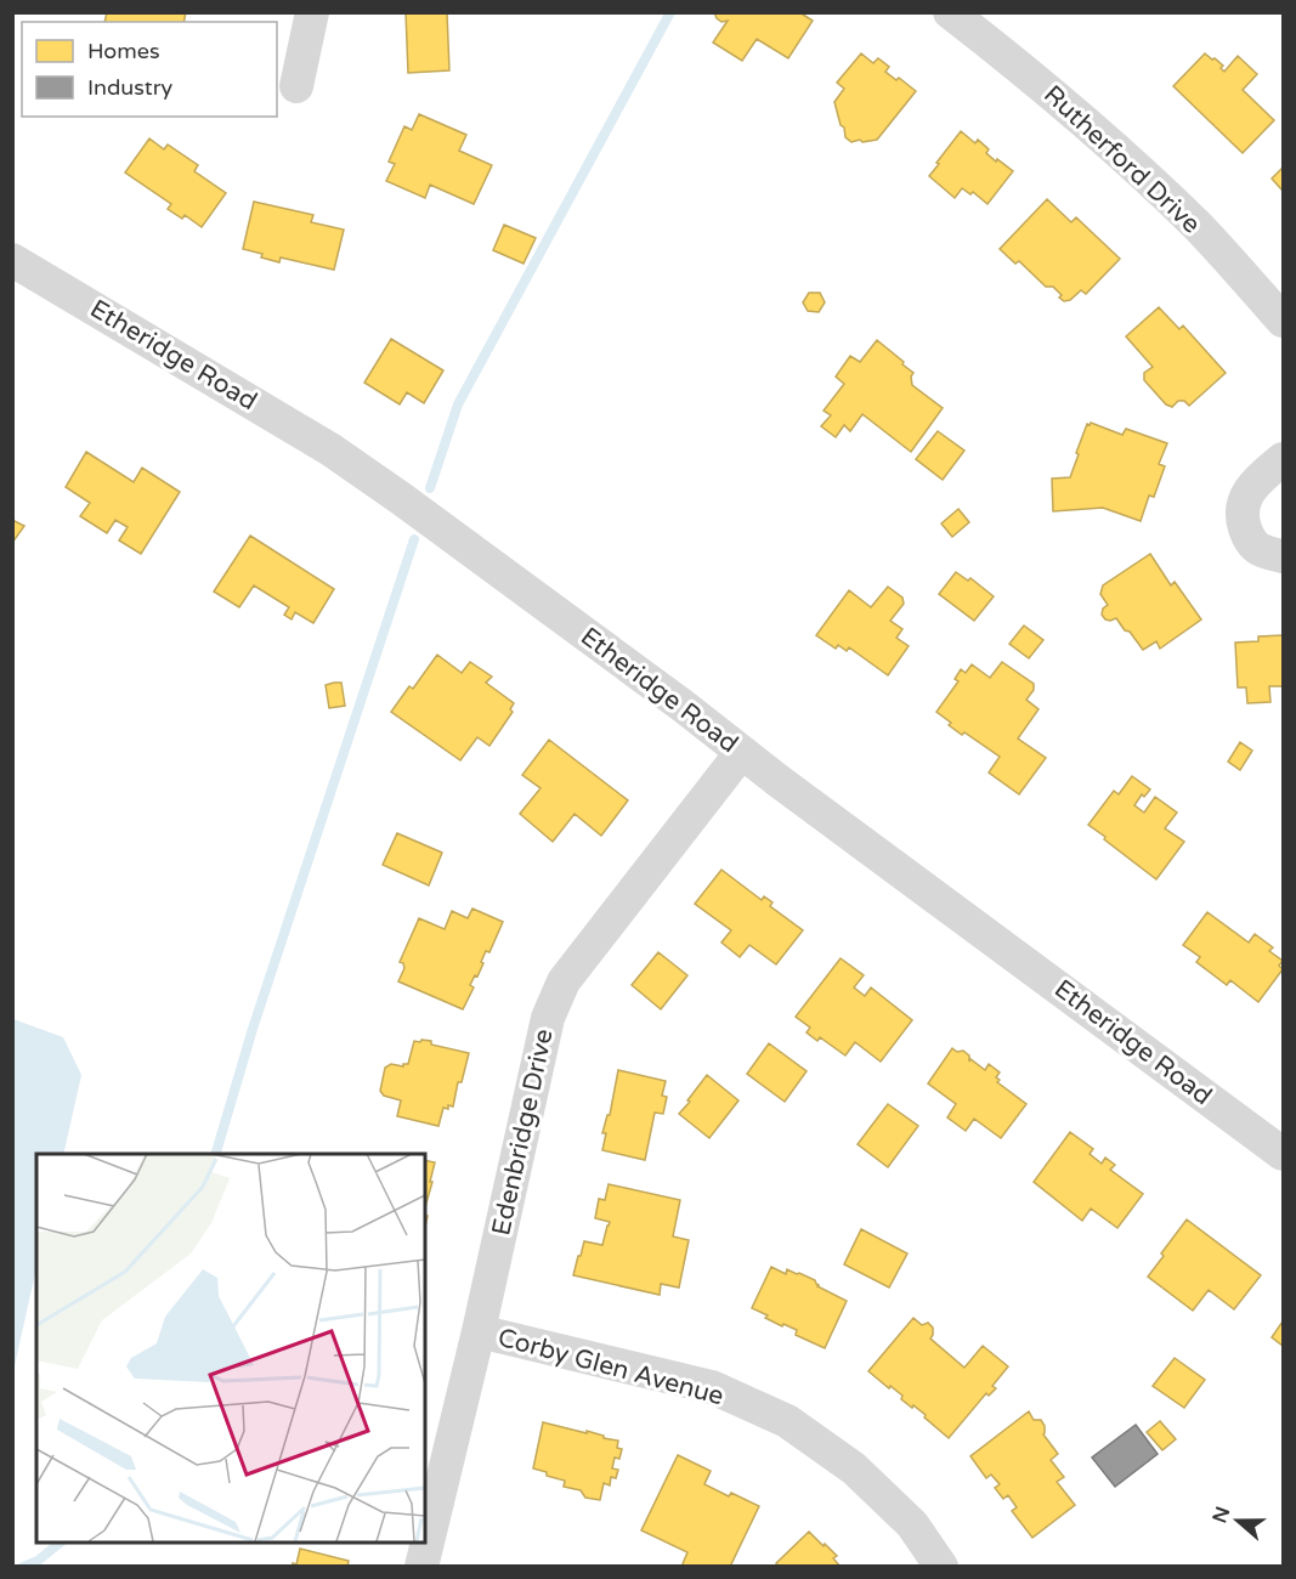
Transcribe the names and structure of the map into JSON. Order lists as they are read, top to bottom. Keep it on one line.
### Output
{"streets":{"street":["Rutherford Drive","Etheridge Road","Edenbridge Drive","Corby Glen Avenue"]},"crossings":[["Etheridge Road","Edenbridge Drive"],["Edenbridge Drive","Corby Glen Avenue"]],"legend":["Homes","Industry"],"north":"left"}
